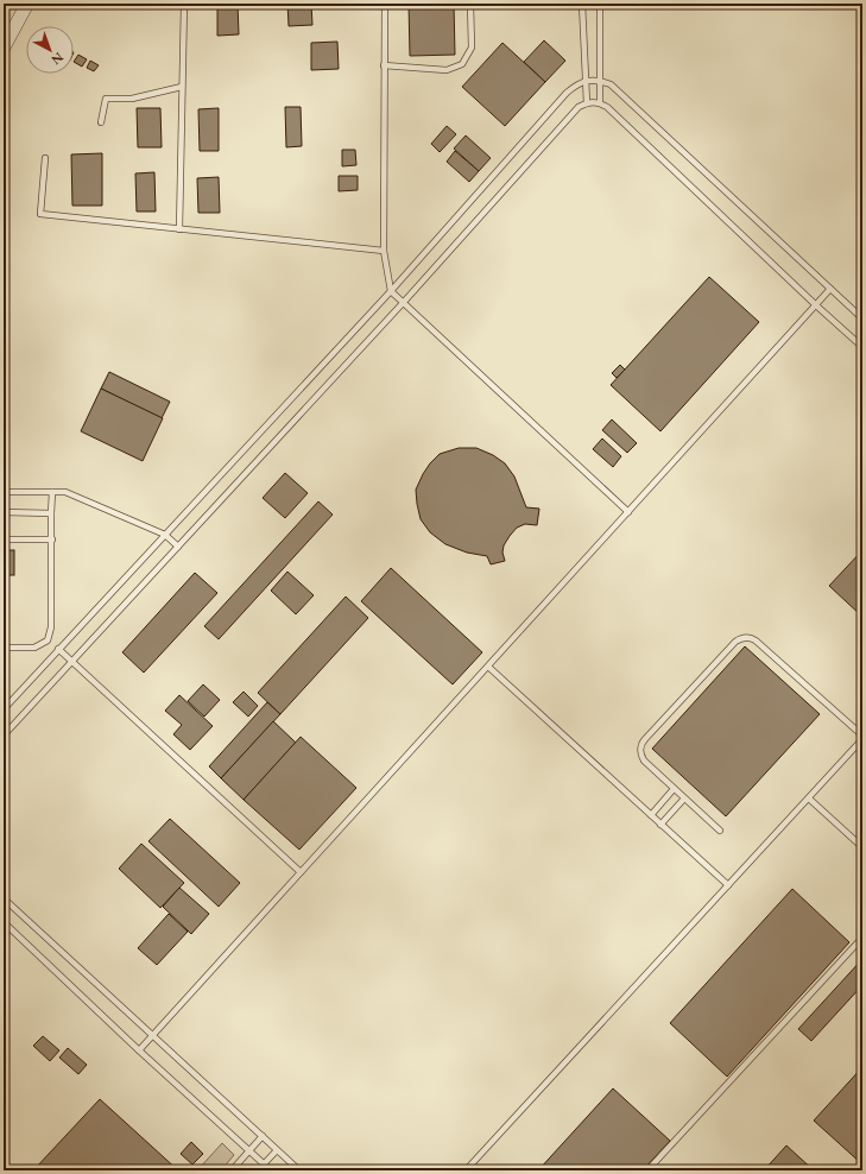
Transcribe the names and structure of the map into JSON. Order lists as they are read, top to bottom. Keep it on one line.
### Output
{"north":"bottom right"}
